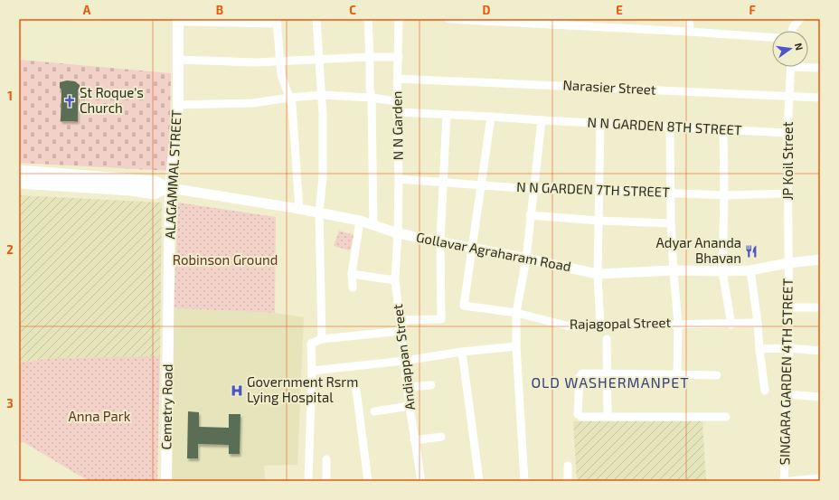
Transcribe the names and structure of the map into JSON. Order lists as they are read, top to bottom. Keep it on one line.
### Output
{"streets":{"main road":["ALAGAMMAL STREET","Cemetry Road"],"street":["Narasier Street","N N Garden","N N GARDEN 8TH STREET","JP Koil Street","N N GARDEN 7TH STREET","Gollavar Agraharam Road","Rajagopal Street","Andiappan Street","SINGARA GARDEN 4TH STREET"]},"crossings":[["Narasier Street","N N Garden"],["Narasier Street","JP Koil Street"],["N N Garden","N N GARDEN 8TH STREET"],["N N Garden","N N GARDEN 7TH STREET"],["N N Garden","Gollavar Agraharam Road"],["N N Garden","Andiappan Street"],["N N GARDEN 8TH STREET","JP Koil Street"],["JP Koil Street","N N GARDEN 7TH STREET"],["JP Koil Street","Gollavar Agraharam Road"],["JP Koil Street","SINGARA GARDEN 4TH STREET"],["ALAGAMMAL STREET","Gollavar Agraharam Road"],["ALAGAMMAL STREET","Cemetry Road"],["Gollavar Agraharam Road","Rajagopal Street"],["Gollavar Agraharam Road","Andiappan Street"],["Gollavar Agraharam Road","SINGARA GARDEN 4TH STREET"]],"districts":["OLD WASHERMANPET"],"parks":["Robinson Ground","Anna Park"],"places":{"church":["St Roque's Church"],"restaurant":["Adyar Ananda Bhavan"],"hospital":["Government Rsrm Lying Hospital"]},"north":"right","grid":{"columns":["A","B","C","D","E","F"],"rows":["1","2","3"]}}
